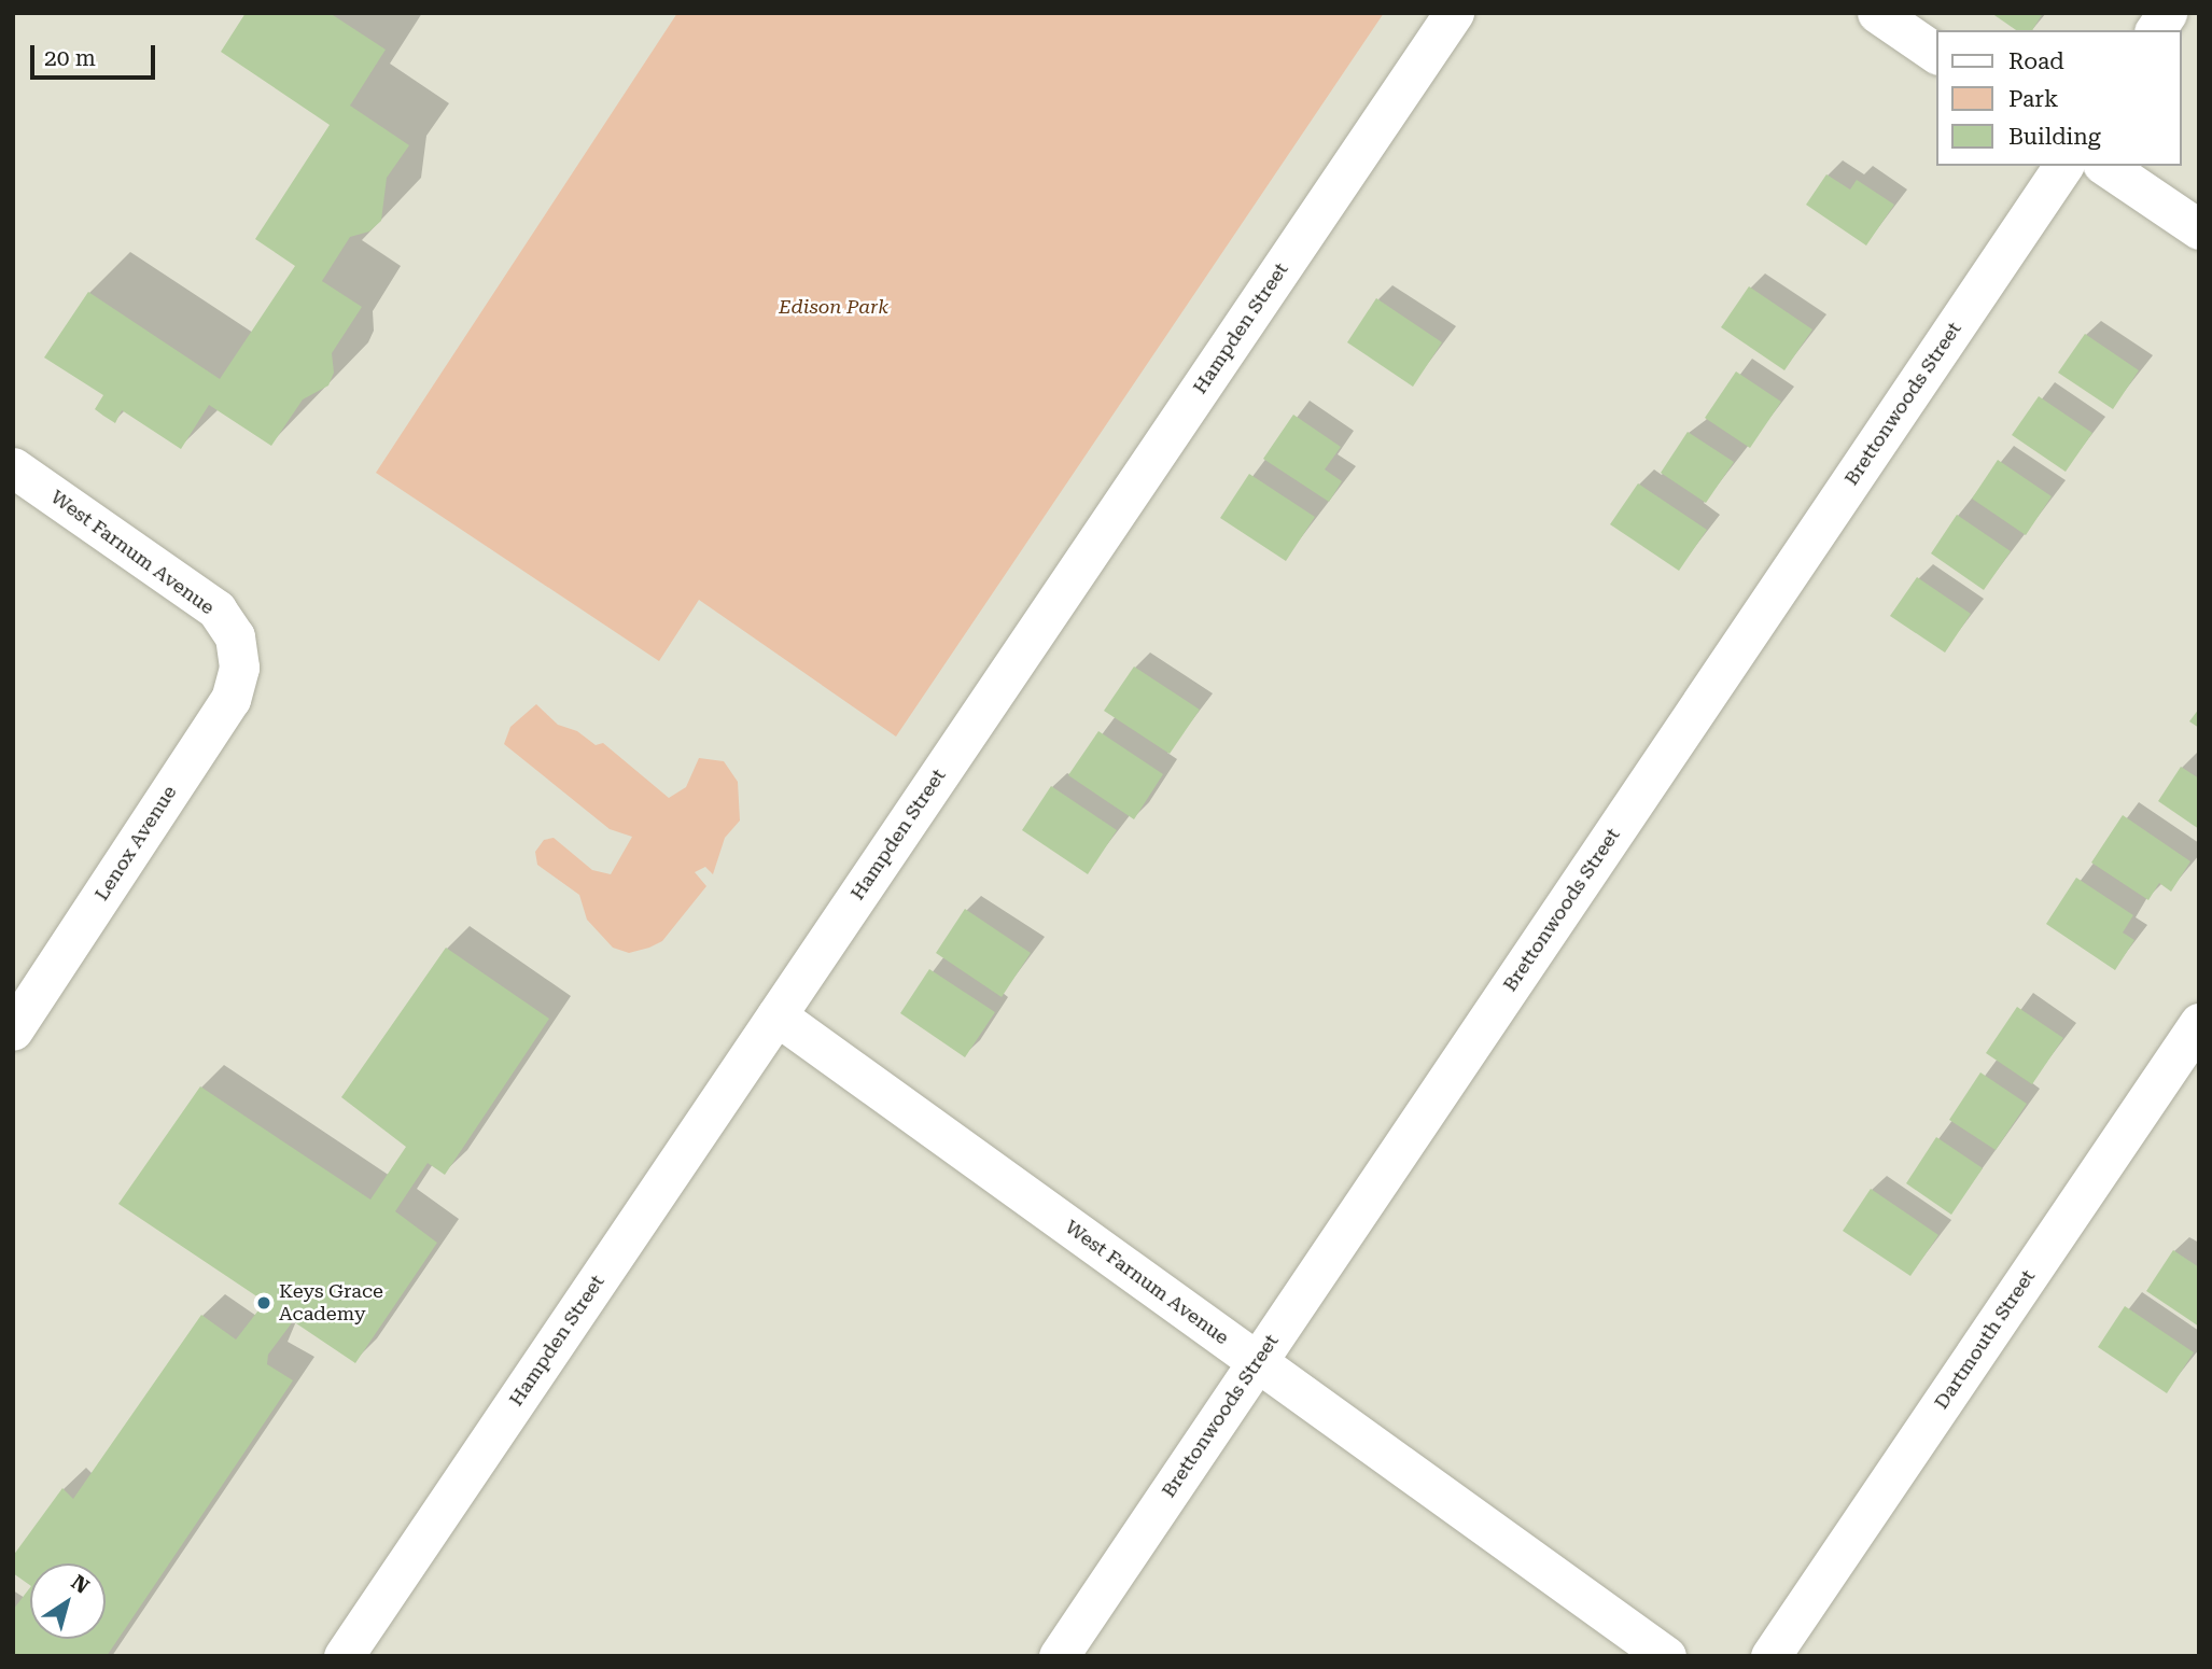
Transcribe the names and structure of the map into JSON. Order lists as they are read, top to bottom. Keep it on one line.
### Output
{"streets":{"street":["Hampden Street","Brettonwoods Street","West Farnum Avenue","Lenox Avenue","Dartmouth Street"]},"crossings":[["Hampden Street","West Farnum Avenue"],["Brettonwoods Street","West Farnum Avenue"],["West Farnum Avenue","Lenox Avenue"]],"parks":["Edison Park"],"places":["Keys Grace Academy"],"legend":["Road","Park","Building"],"scale_bar":"20 m","north":"top right"}
